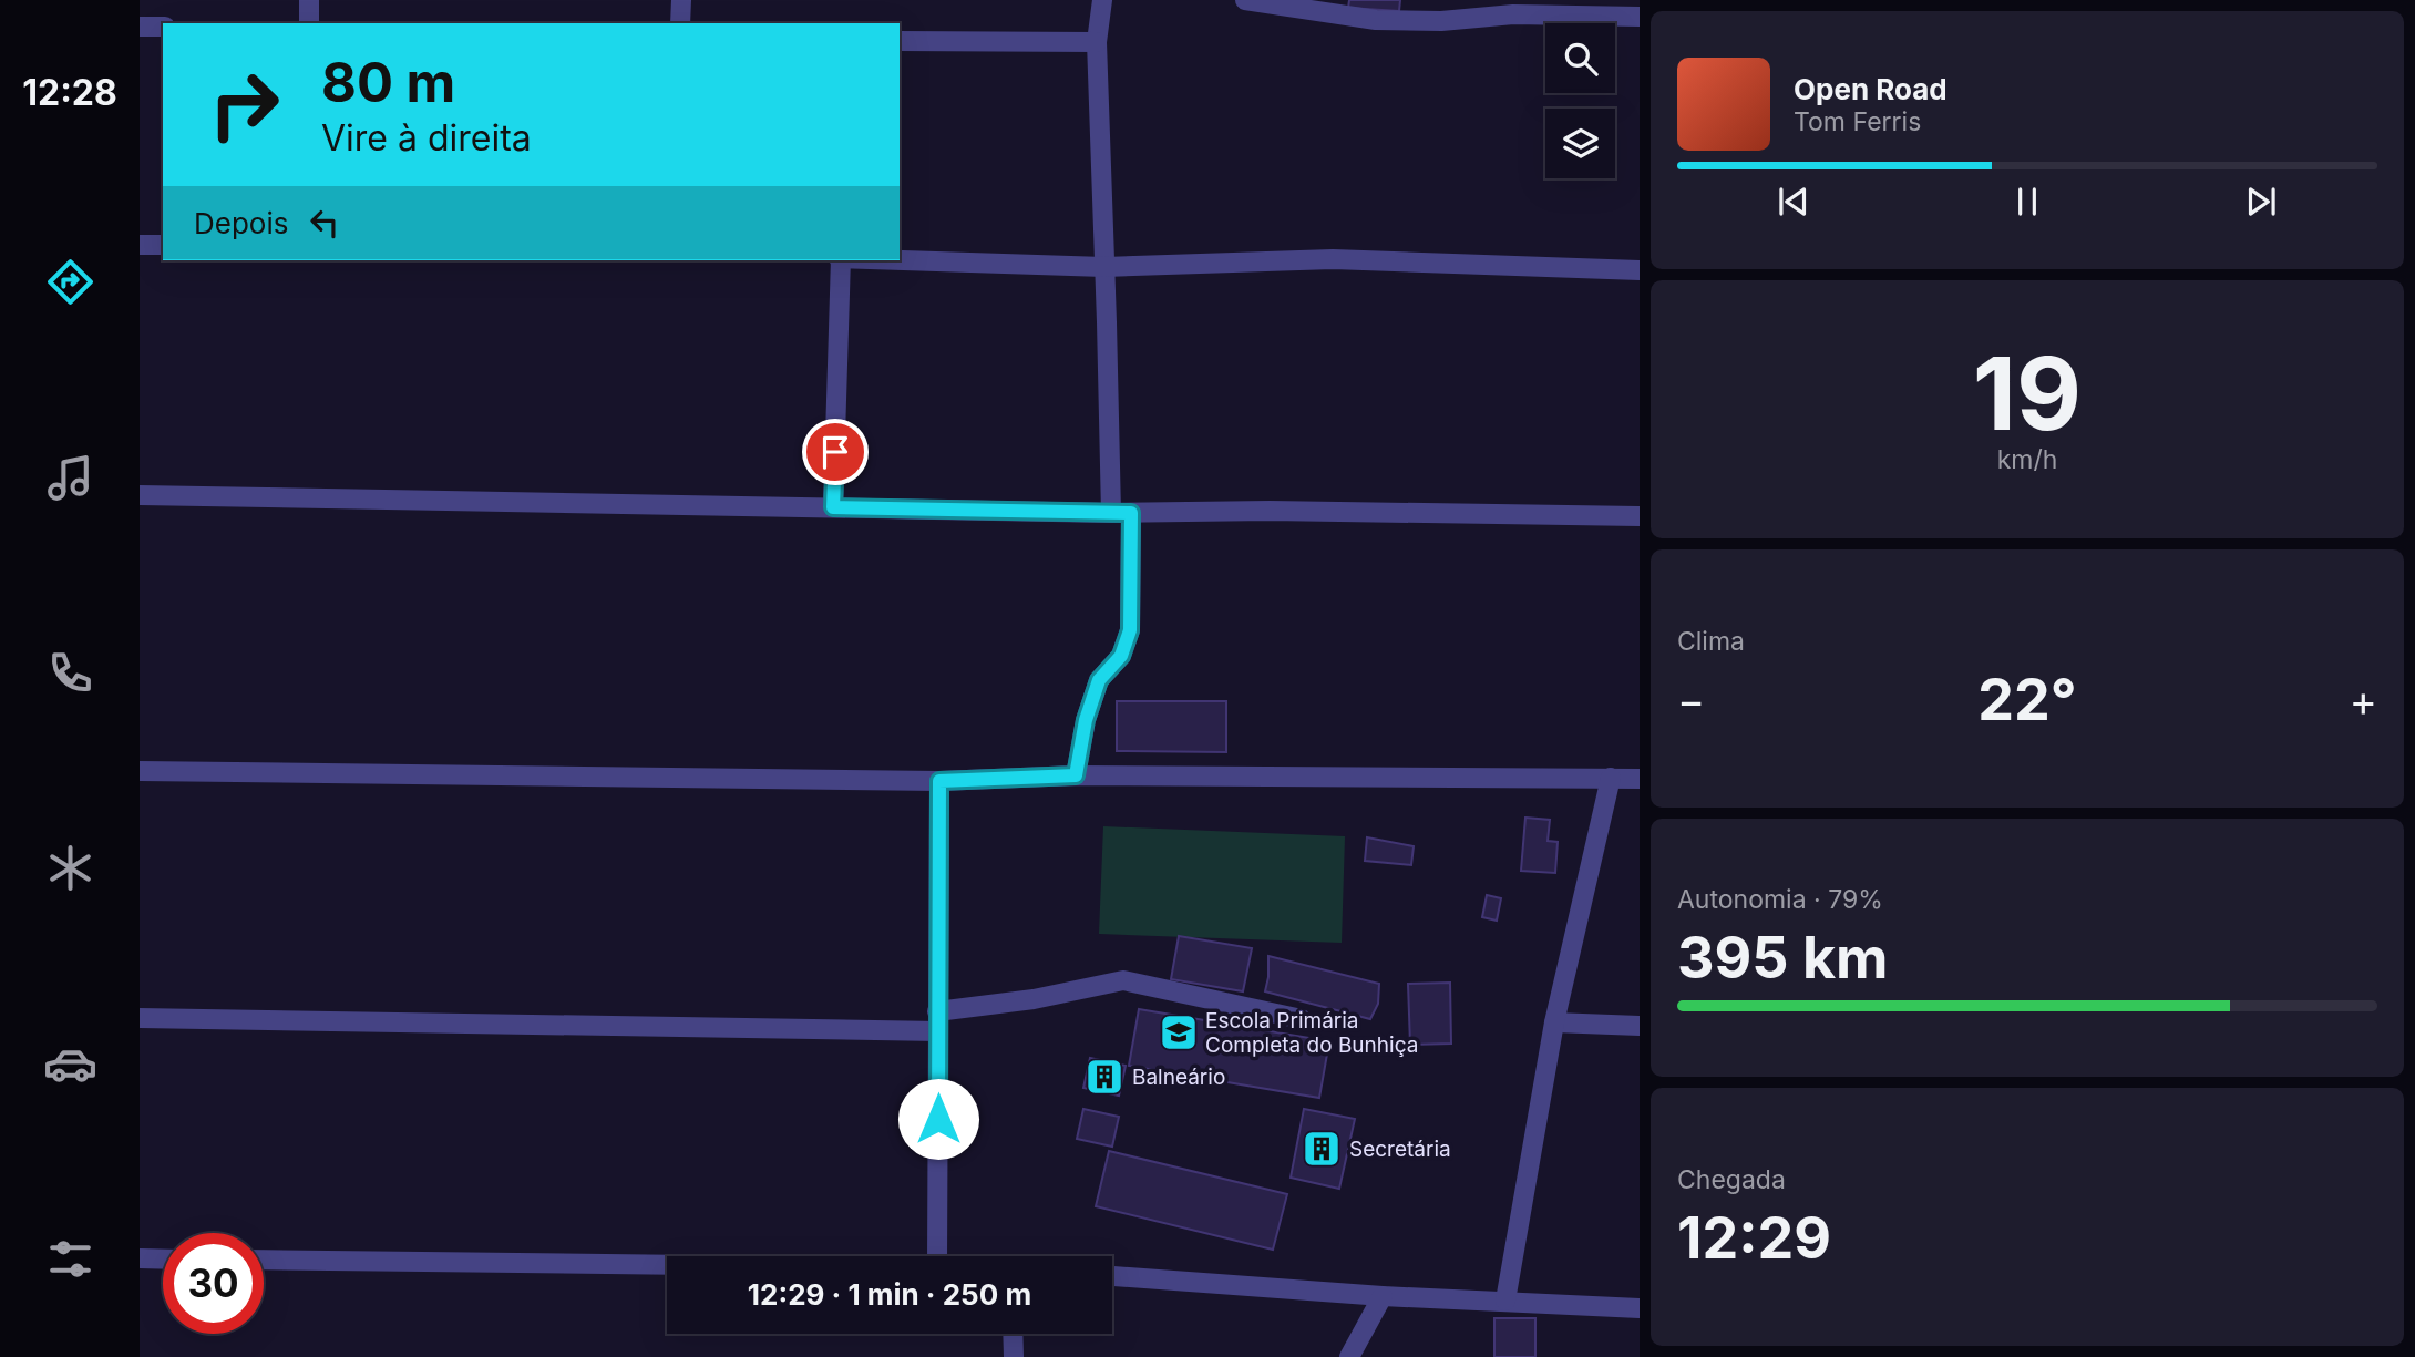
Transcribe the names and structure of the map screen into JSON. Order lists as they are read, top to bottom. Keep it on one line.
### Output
{"places":{"school or university":["Escola Primária Completa do Bunhiça"],"building":["Balneário","Secretária"]},"page":{"tabs":"12:28","turn":["80 m","Vire à direita"],"song":["Open Road","Tom Ferris"],"then":"Depois","tile":[["19","km/h"],"Clima",["Autonomia · 79%","395 km"],["Chegada","12:29"]],"heat":["−","22°","+"],"limit":"30","trip":"12:29 · 1 min · 250 m"}}
